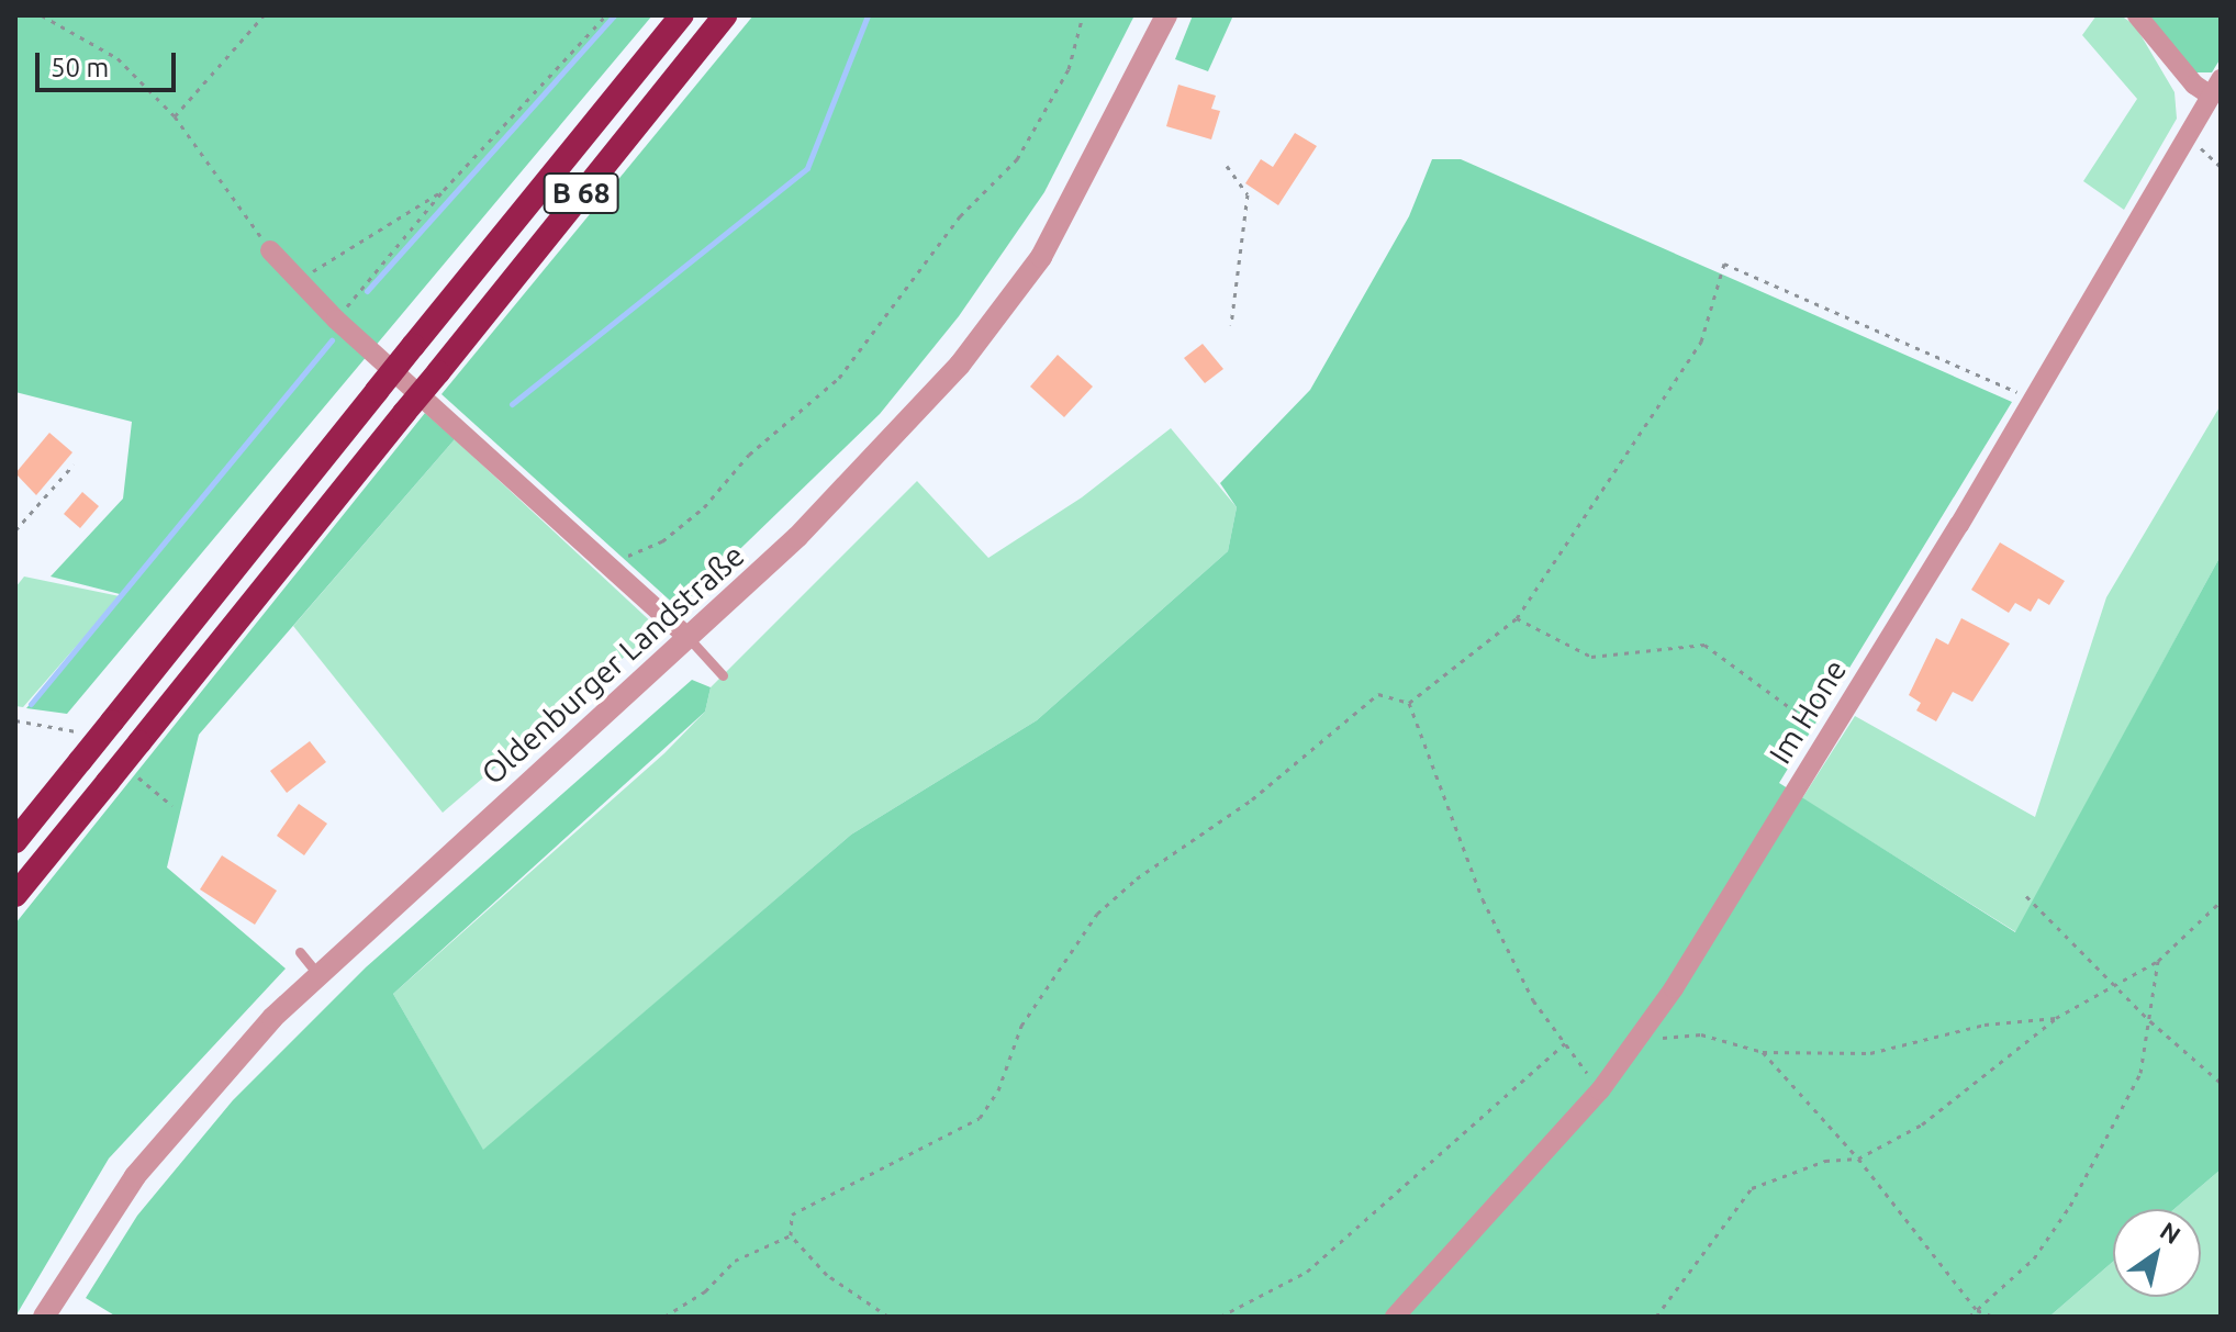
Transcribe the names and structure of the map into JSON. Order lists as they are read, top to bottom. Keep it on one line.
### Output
{"streets":{"highway":["B 68"],"street":["Oldenburger Landstraße","Im Hone"]},"scale_bar":"50 m","north":"top right"}
